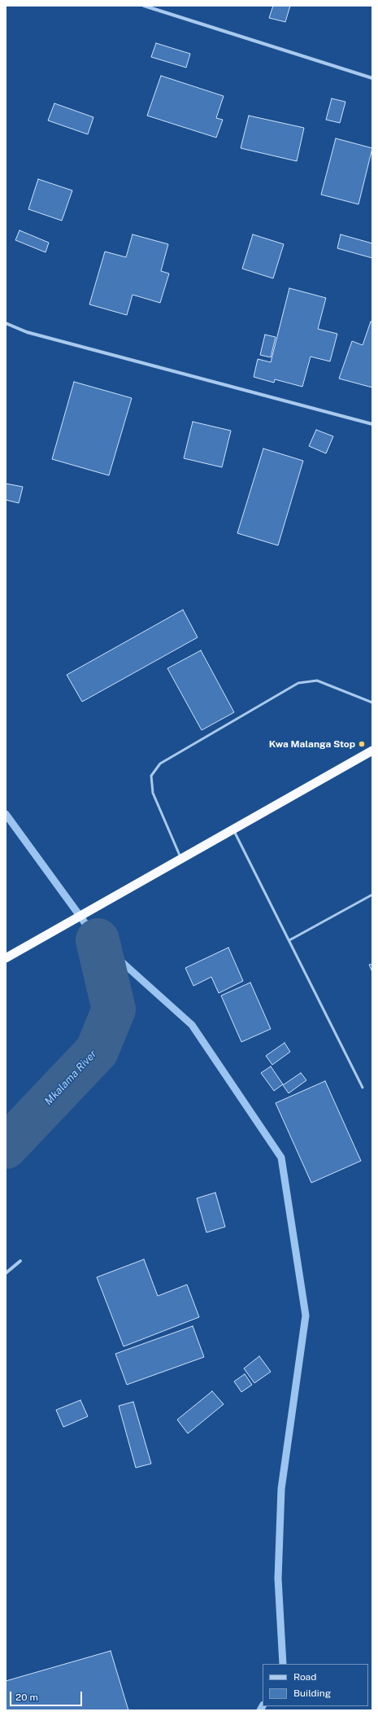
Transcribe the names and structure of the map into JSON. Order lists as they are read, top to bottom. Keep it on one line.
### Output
{"water":["Mkalama River"],"places":["Kwa Malanga Stop"],"legend":["Road","Building"],"scale_bar":"20 m"}
